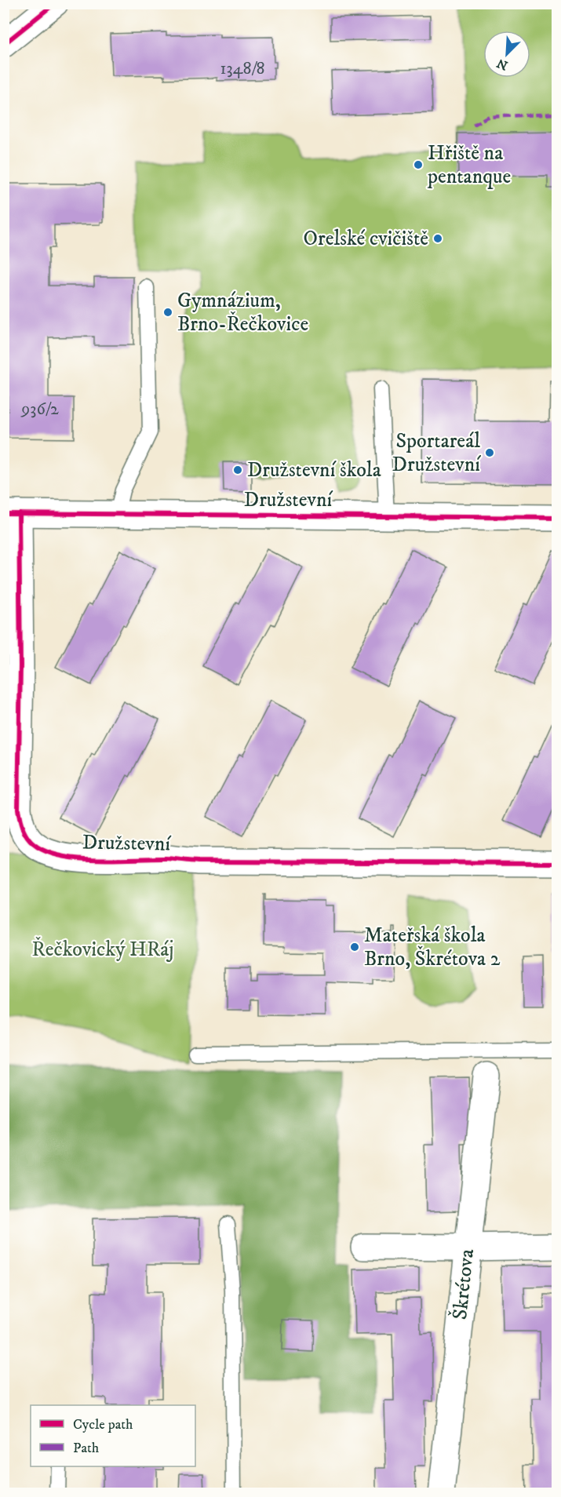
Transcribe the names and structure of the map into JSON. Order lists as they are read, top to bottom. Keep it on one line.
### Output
{"streets":{"street":["Družstevní","Škrétova"]},"parks":["Řečkovický HRáj"],"places":["Hřiště na pentanque","Orelské cvičiště","Gymnázium, Brno-Řečkovice","Sportareál Družstevní","Družstevní škola","Mateřská škola Brno, Škrétova 2"],"house_numbers":["1348/8","936/2"],"legend":["Cycle path","Path"],"north":"bottom left"}
